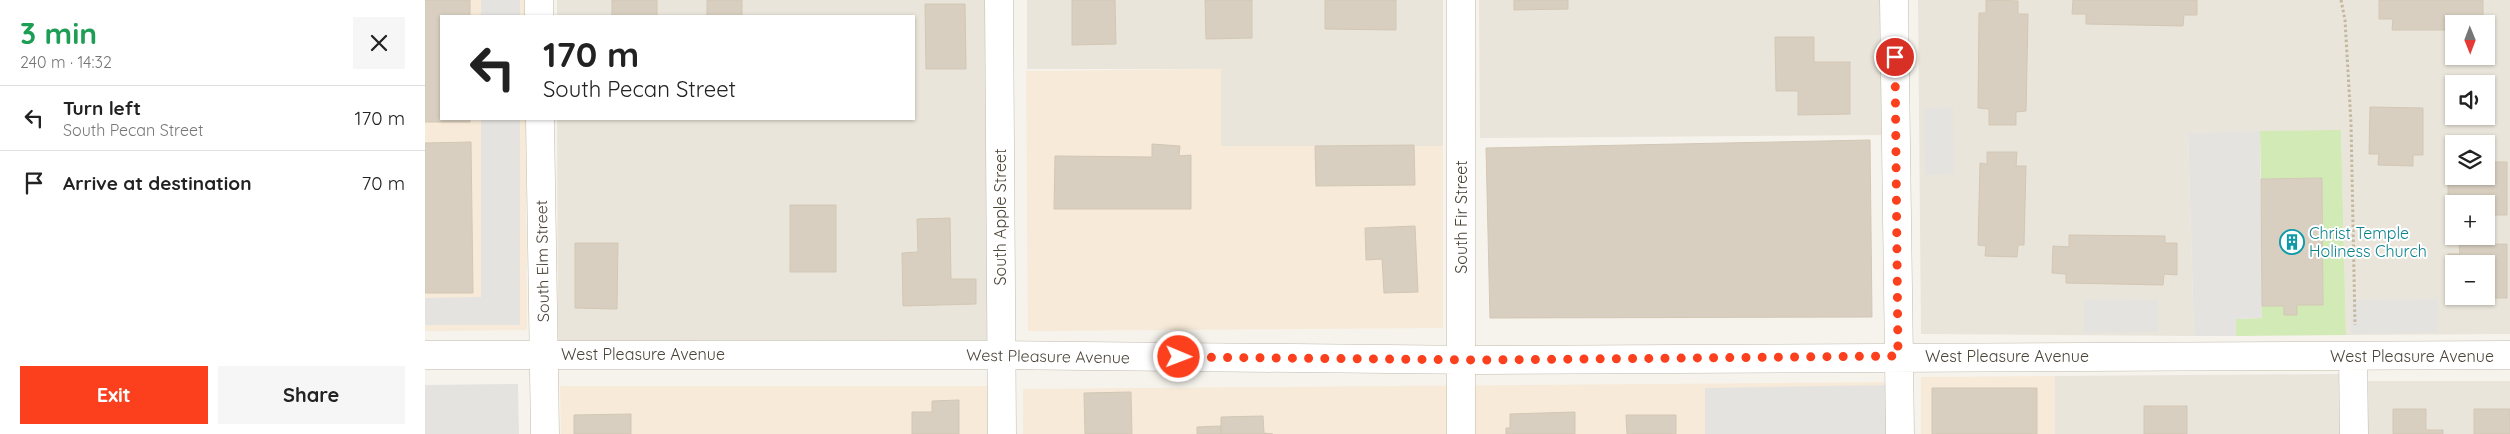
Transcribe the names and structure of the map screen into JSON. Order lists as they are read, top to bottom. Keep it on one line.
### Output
{"streets":{"street":["South Apple Street","South Fir Street","South Elm Street","West Pleasure Avenue"]},"crossings":[["South Apple Street","West Pleasure Avenue"],["South Fir Street","West Pleasure Avenue"],["South Elm Street","West Pleasure Avenue"]],"places":{"building":["Christ Temple Holiness Church"]},"north":"bottom","page":{"heading":["3 min","240 m · 14:32"],"map_buttons":["+","−"],"turn":["170 m","South Pecan Street"],"list":[{"name":"Turn left","note":"South Pecan Street","value":"170 m"},{"name":"Arrive at destination","value":"70 m"}],"buttons":["Exit","Share"]}}
